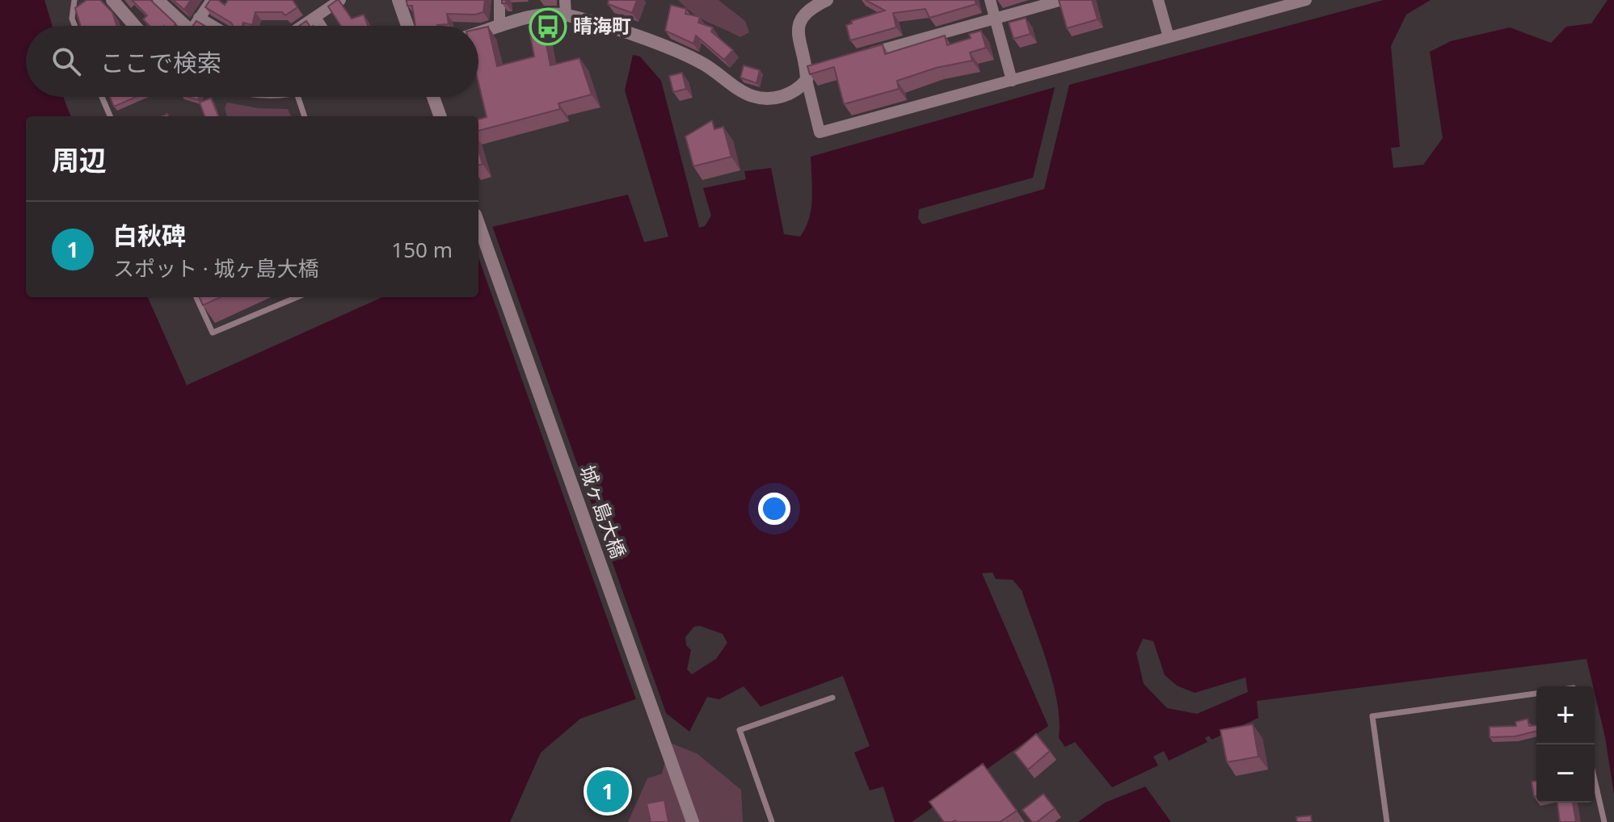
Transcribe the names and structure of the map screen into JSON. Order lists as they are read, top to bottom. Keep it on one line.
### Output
{"streets":{"street":["城ヶ島大橋"]},"places":{"bus stop":["晴海町"]},"page":{"search":"ここで検索","heading":"周辺","list":[{"mark":"1","name":"白秋碑","note":"スポット · 城ヶ島大橋","value":"150 m"}],"map_buttons":["+","−"],"pins":"1"}}
